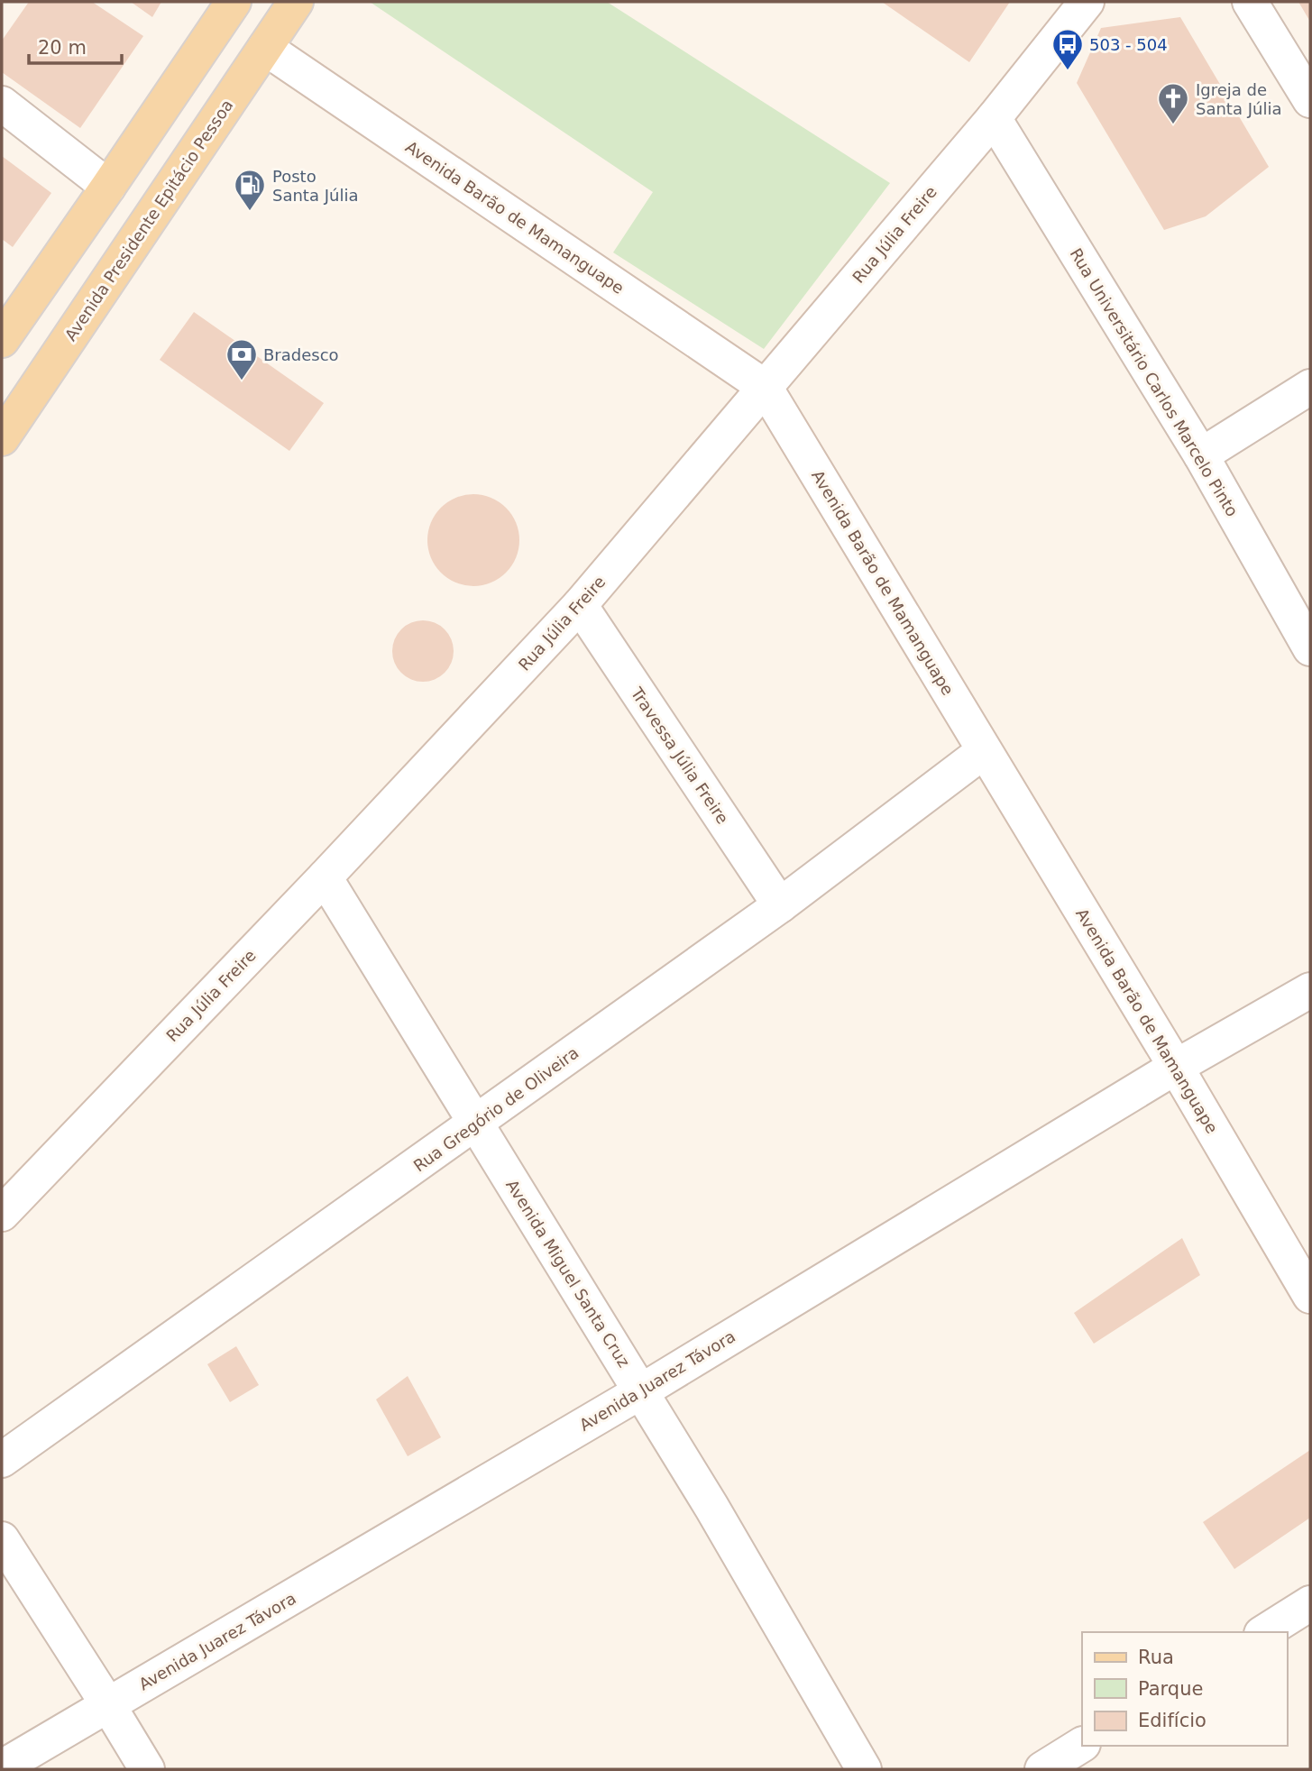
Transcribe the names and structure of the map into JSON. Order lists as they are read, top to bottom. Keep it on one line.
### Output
{"streets":{"main road":["Avenida Presidente Epitácio Pessoa"],"street":["Avenida Barão de Mamanguape","Rua Júlia Freire","Rua Universitário Carlos Marcelo Pinto","Travessa Júlia Freire","Rua Gregório de Oliveira","Avenida Miguel Santa Cruz","Avenida Juarez Távora"]},"crossings":[["Avenida Barão de Mamanguape","Avenida Presidente Epitácio Pessoa"],["Avenida Barão de Mamanguape","Rua Júlia Freire"],["Avenida Barão de Mamanguape","Rua Gregório de Oliveira"],["Avenida Barão de Mamanguape","Avenida Juarez Távora"],["Rua Júlia Freire","Rua Universitário Carlos Marcelo Pinto"],["Rua Júlia Freire","Travessa Júlia Freire"],["Rua Júlia Freire","Avenida Miguel Santa Cruz"],["Travessa Júlia Freire","Rua Gregório de Oliveira"],["Rua Gregório de Oliveira","Avenida Miguel Santa Cruz"],["Avenida Miguel Santa Cruz","Avenida Juarez Távora"]],"places":{"bus stop":["503 - 504"],"church":["Igreja de Santa Júlia"],"fuel station":["Posto Santa Júlia"],"bank":["Bradesco"]},"legend":["Rua","Parque","Edifício"],"scale_bar":"20 m"}
